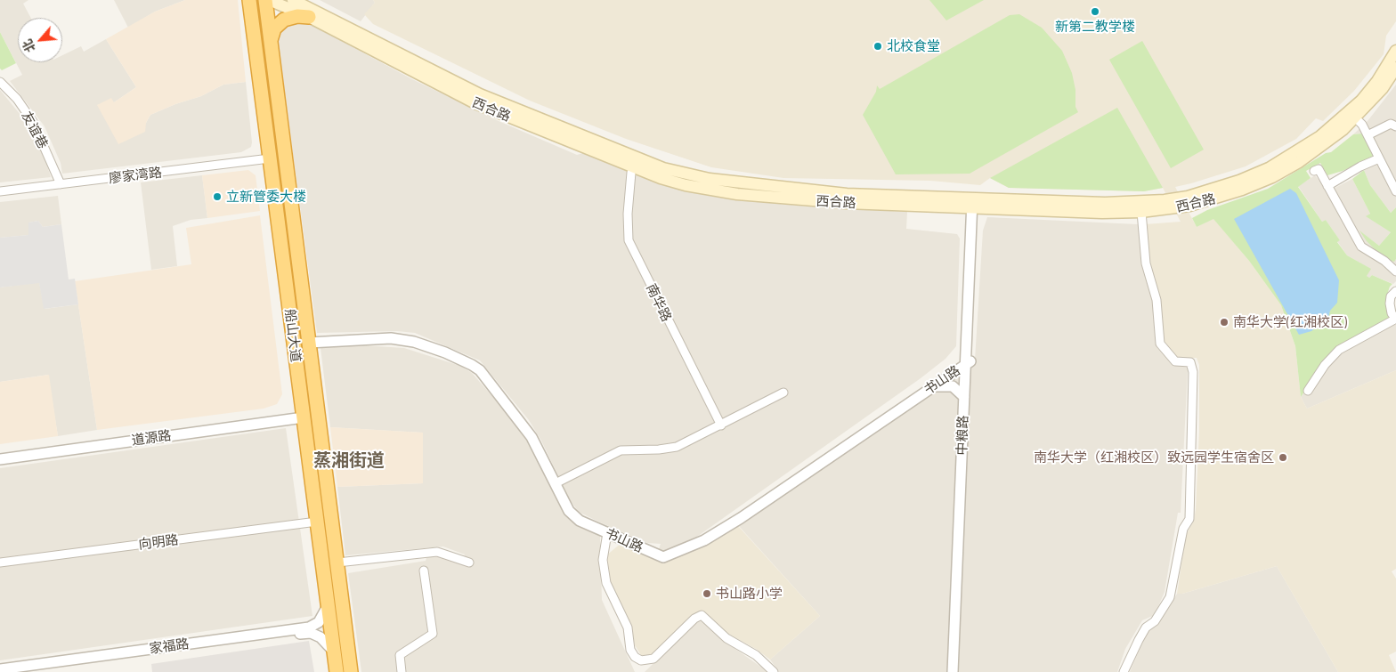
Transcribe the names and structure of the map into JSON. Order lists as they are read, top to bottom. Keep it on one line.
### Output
{"streets":{"highway":["船山大道"],"main road":["西合路"],"street":["友谊巷","廖家湾路","南华路","书山路","中粮路","道源路","向明路","家福路"]},"crossings":[["西合路","中粮路"],["友谊巷","廖家湾路"],["廖家湾路","船山大道"],["船山大道","书山路"],["船山大道","道源路"],["船山大道","向明路"],["船山大道","家福路"],["书山路","中粮路"]],"districts":["蒸湘街道"],"places":["新第二教学楼","北校食堂","立新管委大楼","南华大学(红湘校区)","南华大学（红湘校区）致远园学生宿舍区","书山路小学"],"north":"bottom left"}
